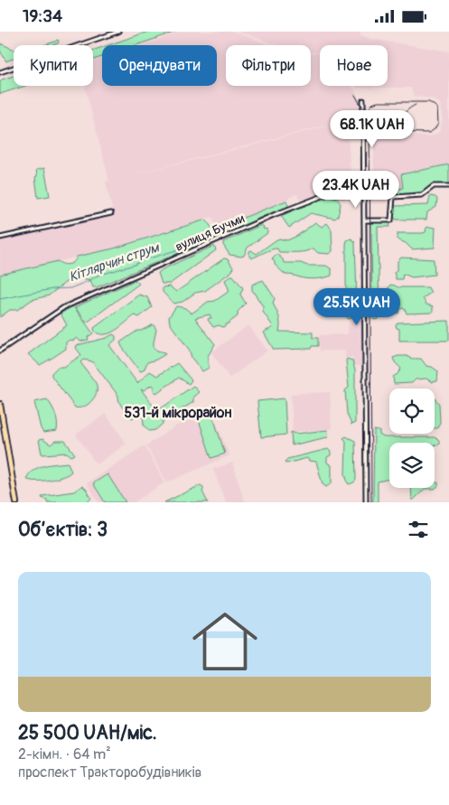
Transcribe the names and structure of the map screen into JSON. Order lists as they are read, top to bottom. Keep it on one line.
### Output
{"streets":{"street":["вулиця Бучми"]},"districts":["531-й мікрорайон"],"water":["Кітлярчин струм"],"page":{"status":"19:34","chip":["Купити","Орендувати","Фільтри","Нове"],"price":["68.1K UAH","23.4K UAH","25.5K UAH"],"heading":"Об’єктів: 3","list":[{"name":"25 500 UAH/міс.","note":"2-кімн. · 64 m² · проспект Тракторобудівників"}]}}
